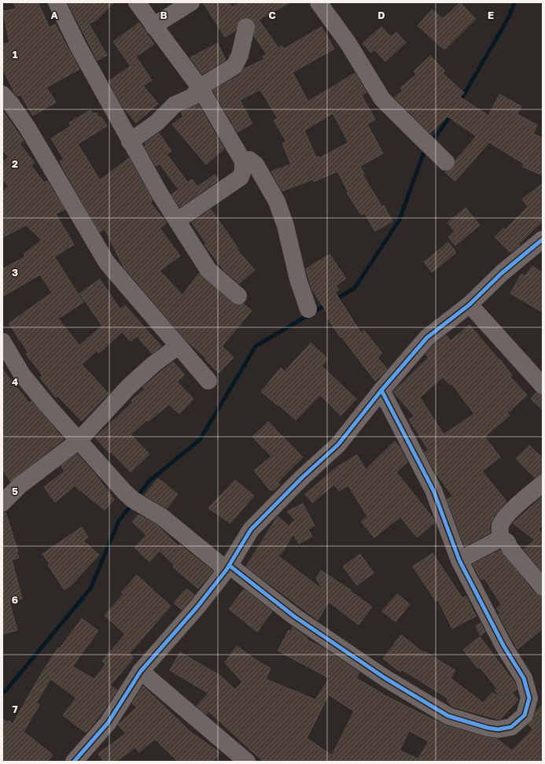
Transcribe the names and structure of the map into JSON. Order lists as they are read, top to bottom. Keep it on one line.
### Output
{"grid":{"columns":["A","B","C","D","E"],"rows":["1","2","3","4","5","6","7"]}}
